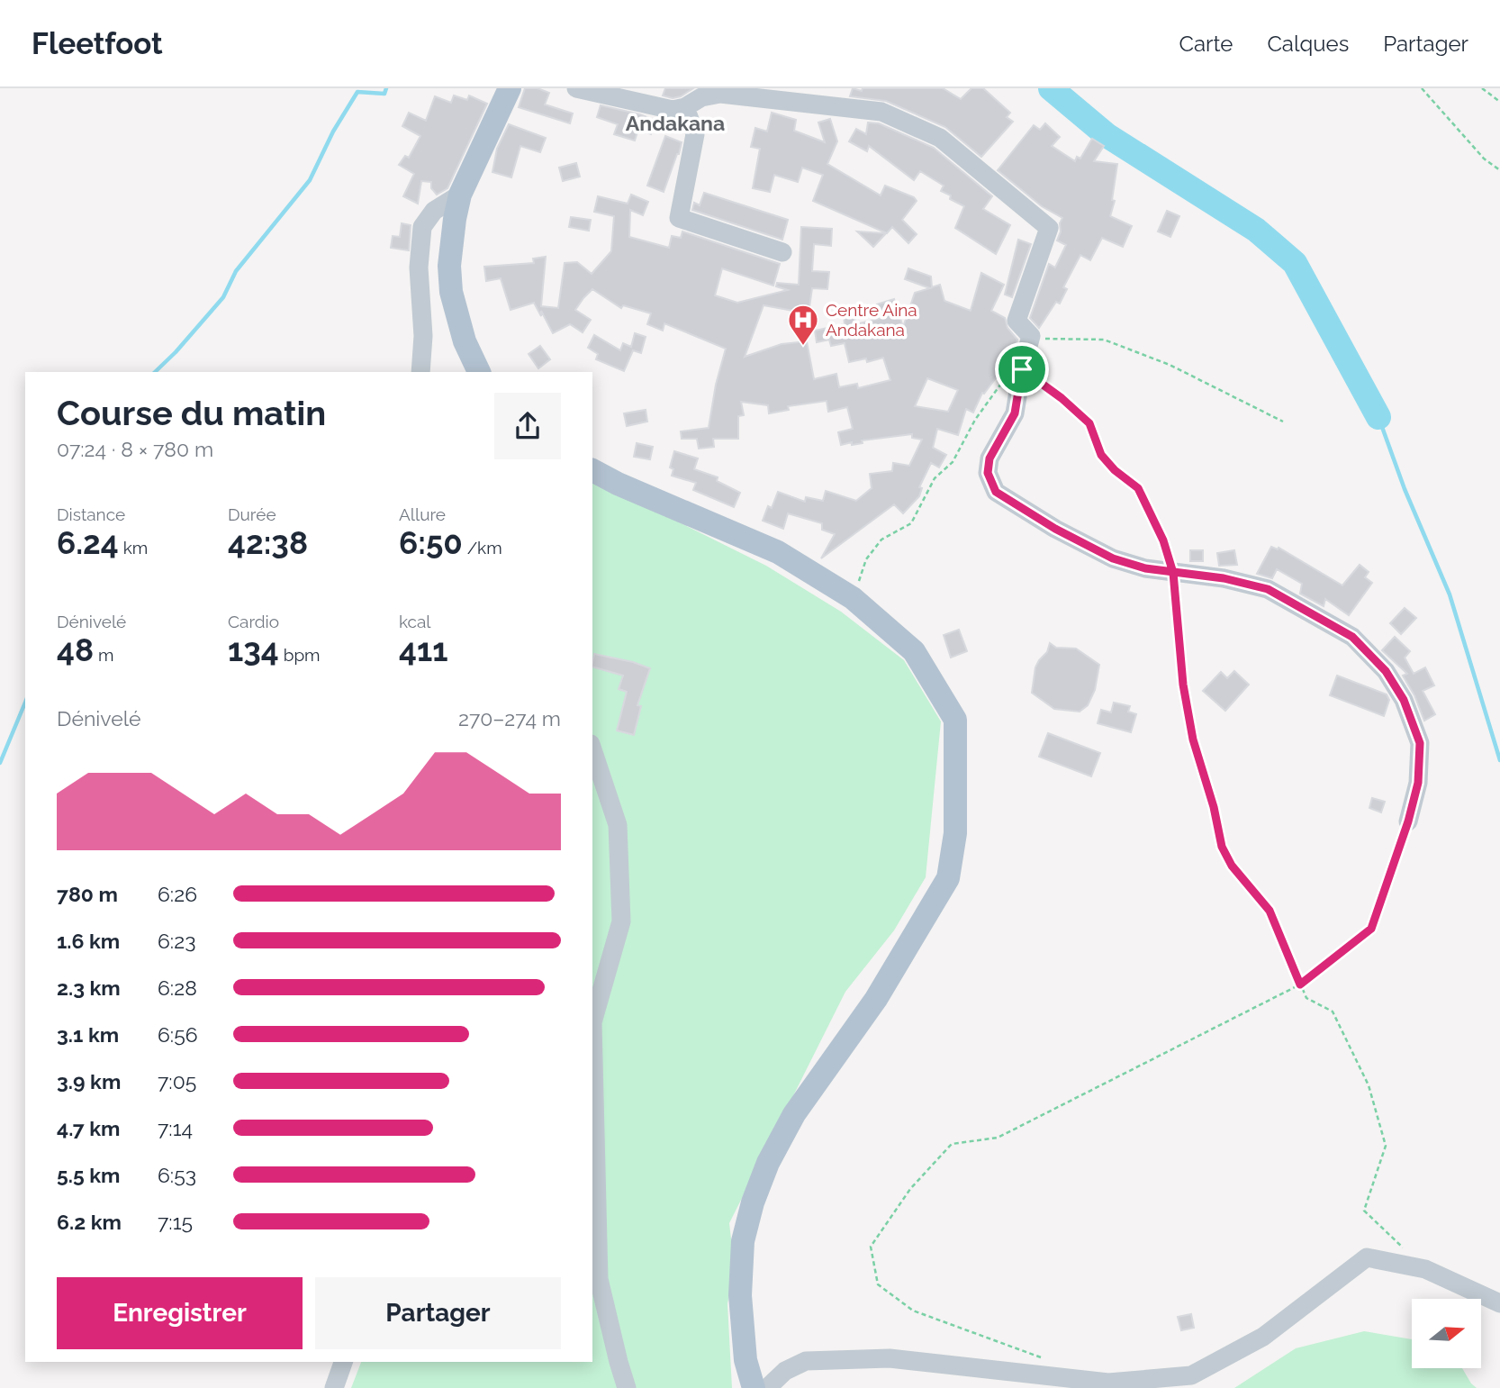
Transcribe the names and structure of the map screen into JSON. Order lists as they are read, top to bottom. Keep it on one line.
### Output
{"districts":["Andakana"],"places":{"hospital":["Centre Aina Andakana"]},"north":"right","page":{"header":"Fleetfoot","nav":["Carte","Calques","Partager"],"heading":["Course du matin","07:24 · 8 × 780 m"],"stats":[["Distance","6.24 km"],["Durée","42:38"],["Allure","6:50 /km"],["Dénivelé","48 m"],["Cardio","134 bpm"],["kcal","411"]],"chart":["Dénivelé","270–274 m"],"list":[{"name":"780 m","note":"6:26"},{"name":"1.6 km","note":"6:23"},{"name":"2.3 km","note":"6:28"},{"name":"3.1 km","note":"6:56"},{"name":"3.9 km","note":"7:05"},{"name":"4.7 km","note":"7:14"},{"name":"5.5 km","note":"6:53"},{"name":"6.2 km","note":"7:15"}],"buttons":["Enregistrer","Partager"]}}
